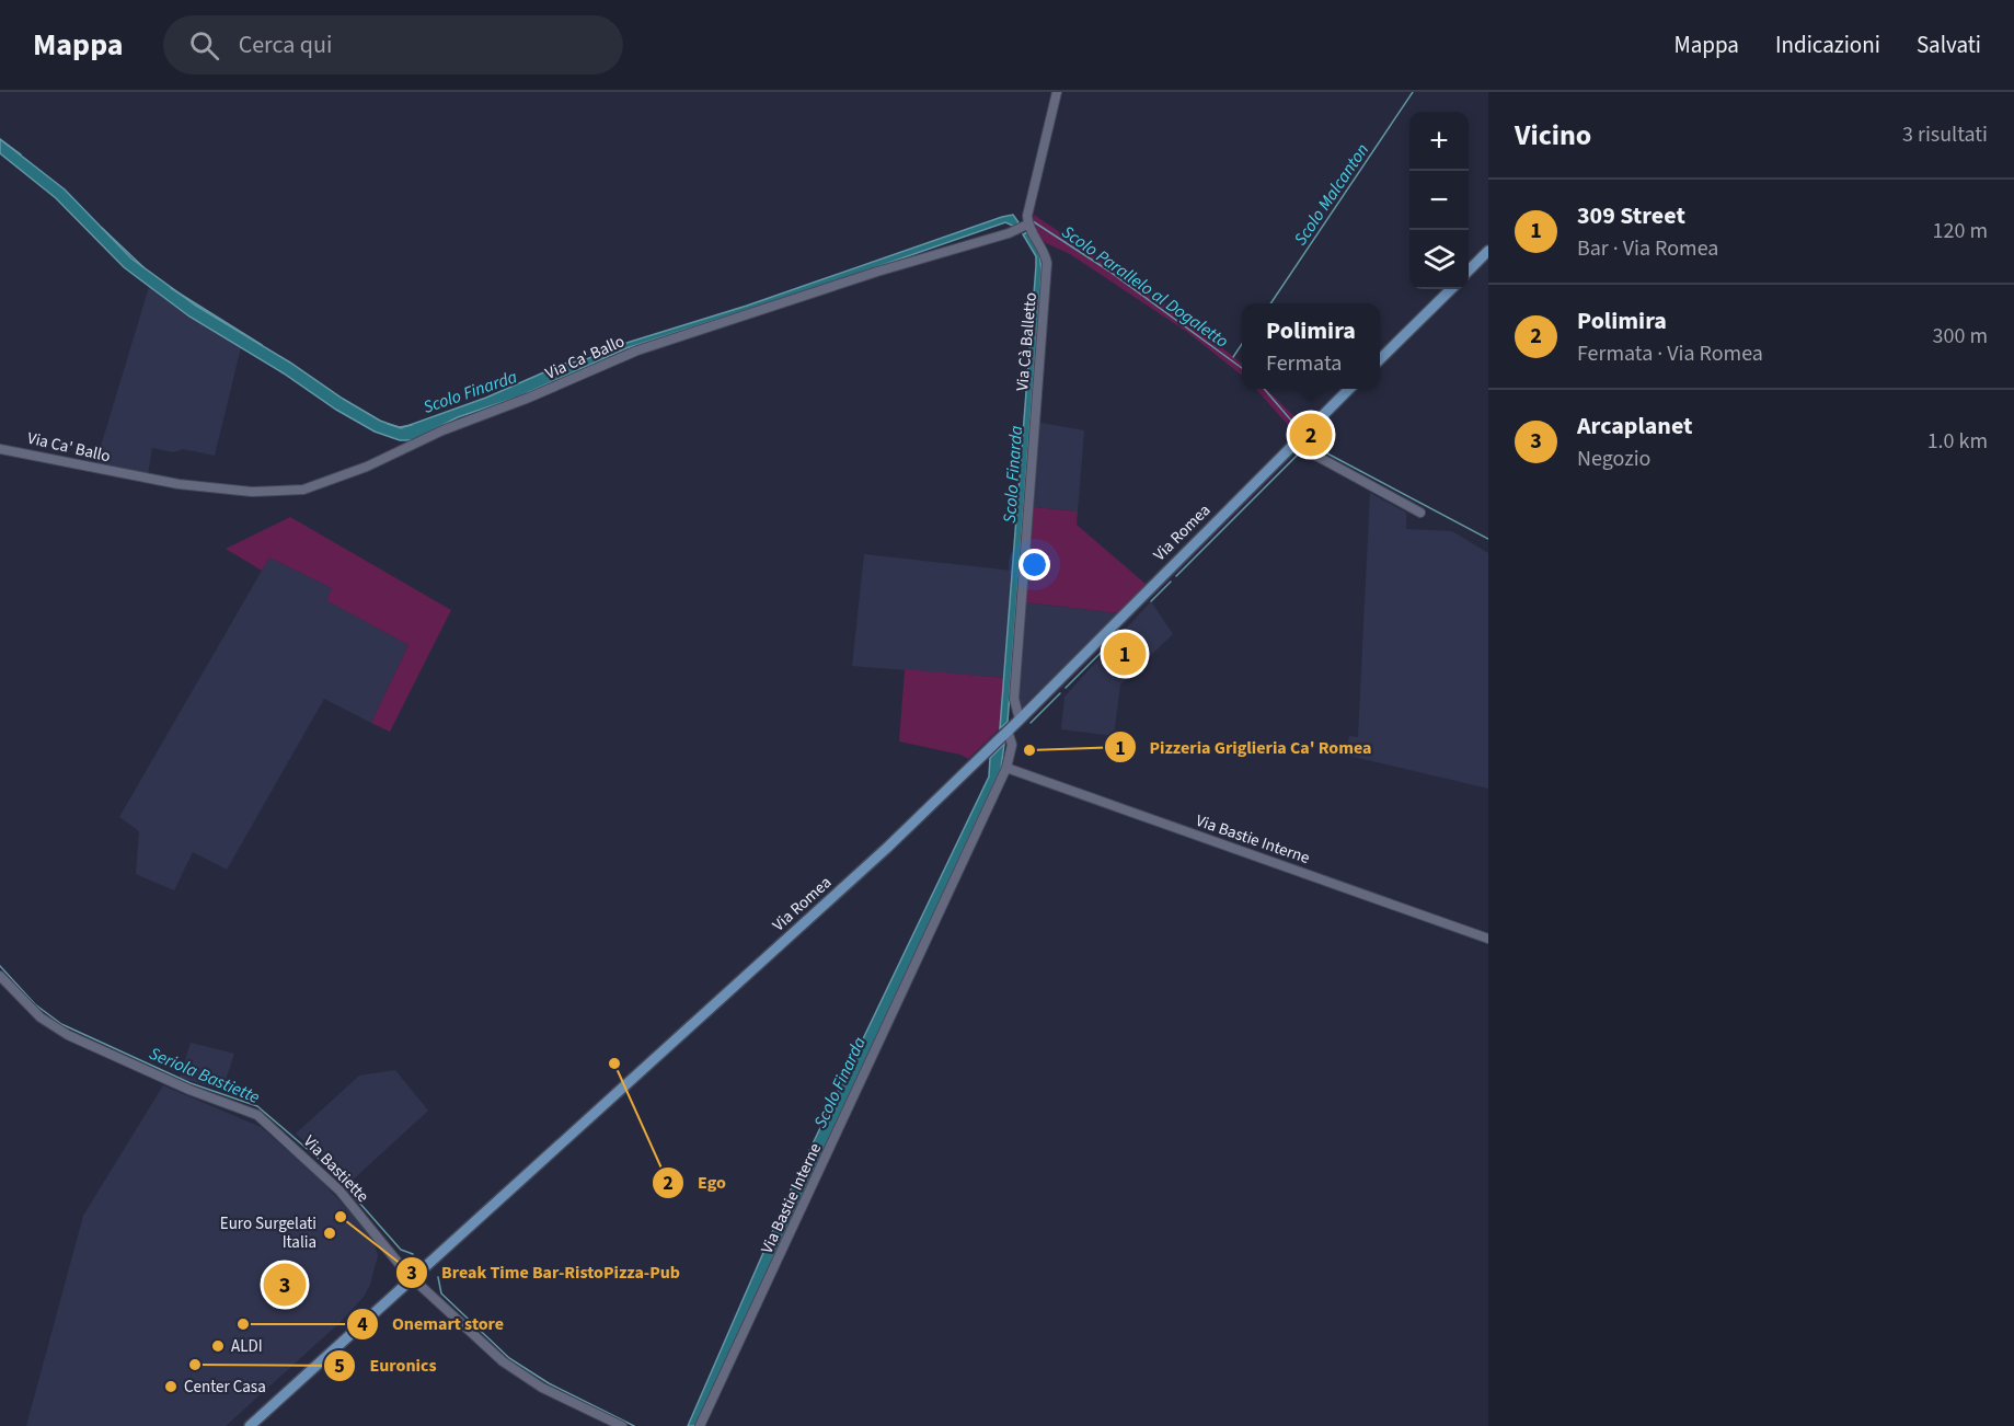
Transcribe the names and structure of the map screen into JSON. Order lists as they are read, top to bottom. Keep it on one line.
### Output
{"streets":{"main road":["Via Romea"],"street":["Via Cà Balletto","Via Ca' Ballo","Via Bastie Interne","Via Bastiette"]},"crossings":[["Via Cà Balletto","Via Ca' Ballo"],["Via Cà Balletto","Via Romea"],["Via Romea","Via Bastie Interne"],["Via Romea","Via Bastiette"]],"water":["Scolo Malcanton","Scolo Parallelo al Dogaletto","Scolo Finarda","Seriola Bastiette"],"places":["Pizzeria Griglieria Ca' Romea","Ego","Break Time Bar-RistoPizza-Pub","Euro Surgelati Italia","Onemart store","ALDI","Euronics","Center Casa"],"page":{"header":"Mappa","search":"Cerca qui","nav":["Mappa","Indicazioni","Salvati"],"heading":["Vicino","3 risultati"],"map_buttons":["+","−"],"list":[{"mark":"1","name":"309 Street","note":"Bar · Via Romea","value":"120 m"},{"mark":"2","name":"Polimira","note":"Fermata · Via Romea","value":"300 m"},{"mark":"3","name":"Arcaplanet","note":"Negozio","value":"1.0 km"}],"popup":["Polimira","Fermata"],"pins":["2","1","3"]}}
